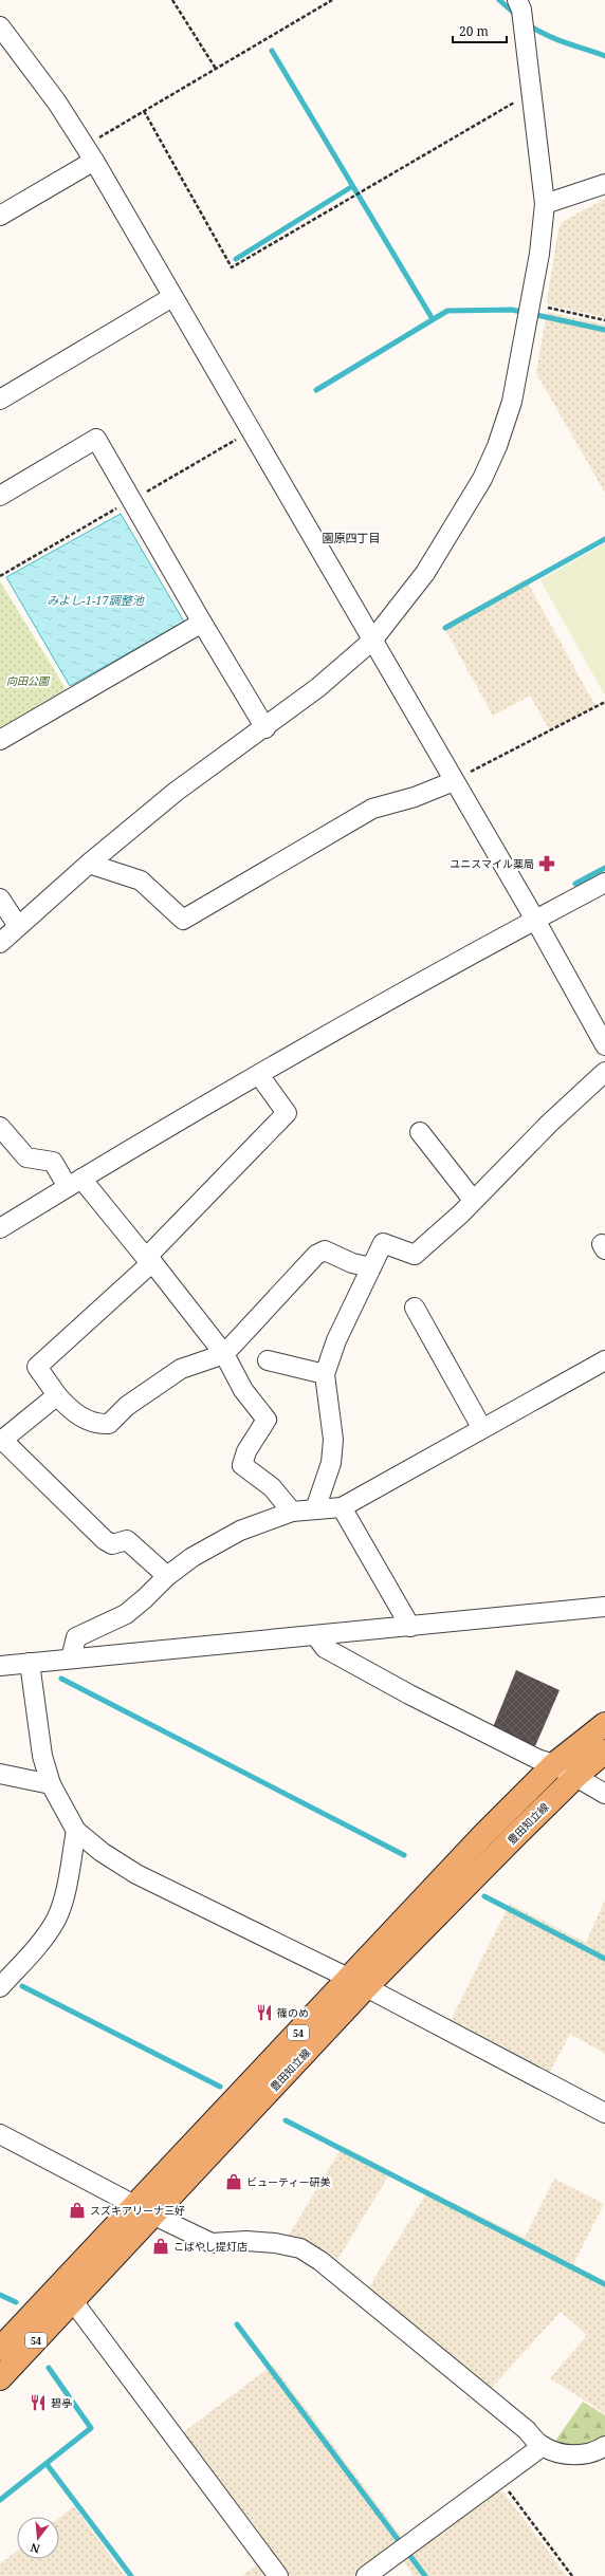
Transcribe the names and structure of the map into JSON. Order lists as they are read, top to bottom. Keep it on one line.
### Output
{"streets":{"main road":["豊田知立線","54"]},"districts":["園原四丁目"],"water":["みよし-1-17調整池"],"parks":["向田公園"],"places":{"pharmacy":["ユニスマイル薬局"],"restaurant":["篠のめ","碧亭"],"shop":["ビューティー研美","スズキアリーナ三好","こばやし提灯店"]},"scale_bar":"20 m","north":"bottom"}
